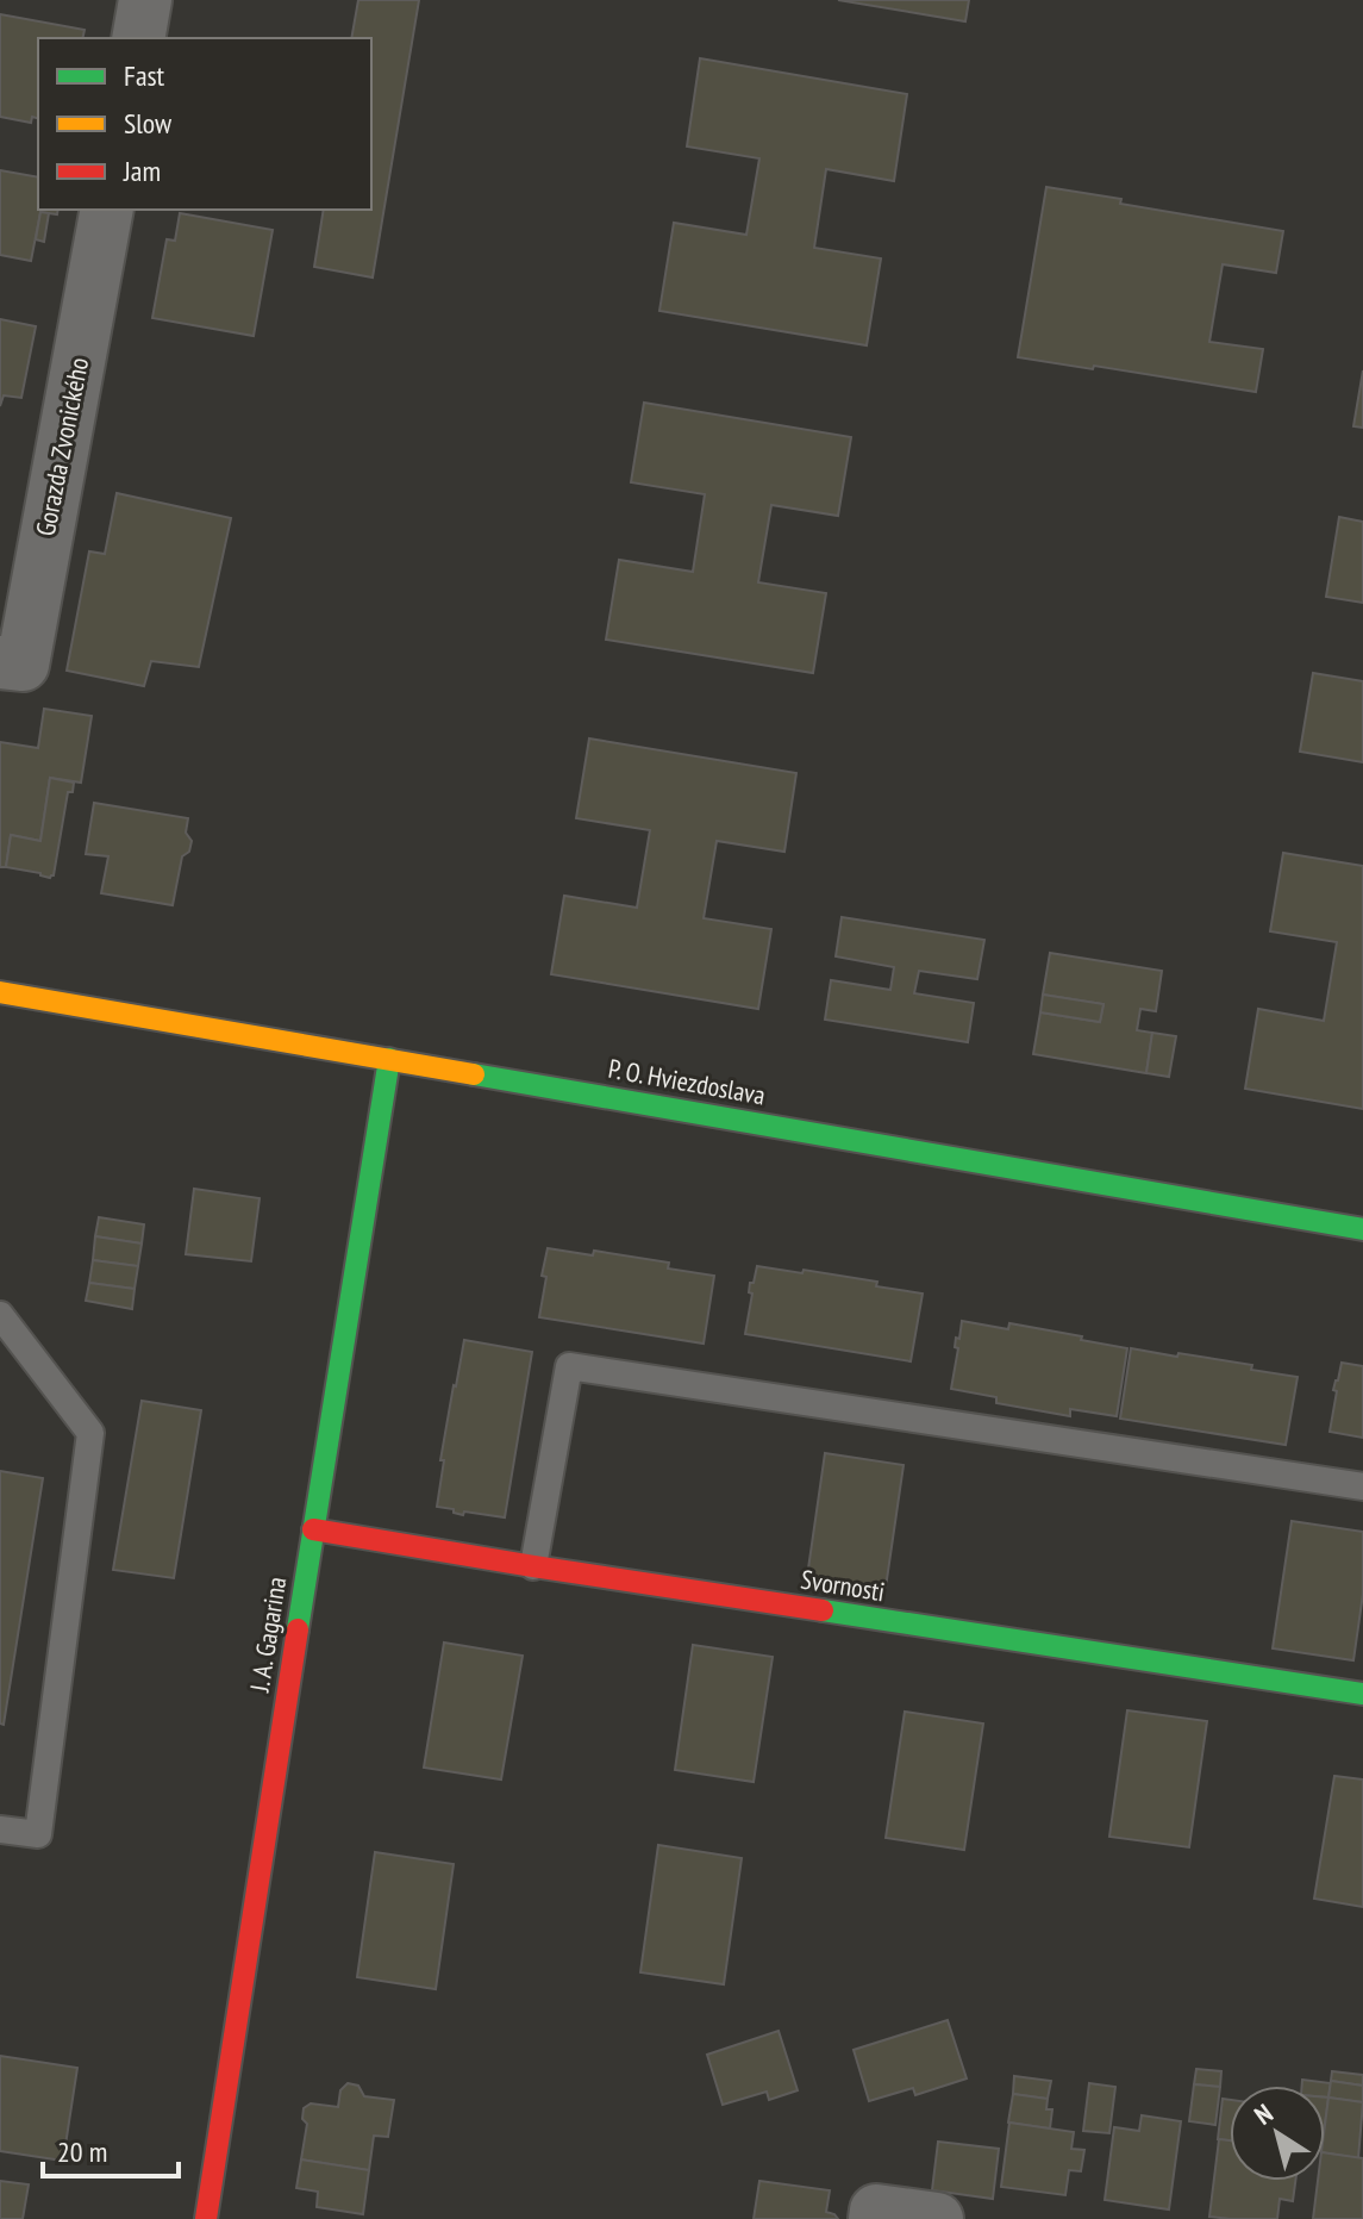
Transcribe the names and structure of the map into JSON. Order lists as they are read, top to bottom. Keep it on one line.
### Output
{"streets":{"street":["Gorazda Zvonického","P. O. Hviezdoslava","Svornosti","J. A. Gagarina"]},"crossings":[["P. O. Hviezdoslava","J. A. Gagarina"],["Svornosti","J. A. Gagarina"]],"legend":["Fast","Slow","Jam"],"scale_bar":"20 m","north":"top left"}
